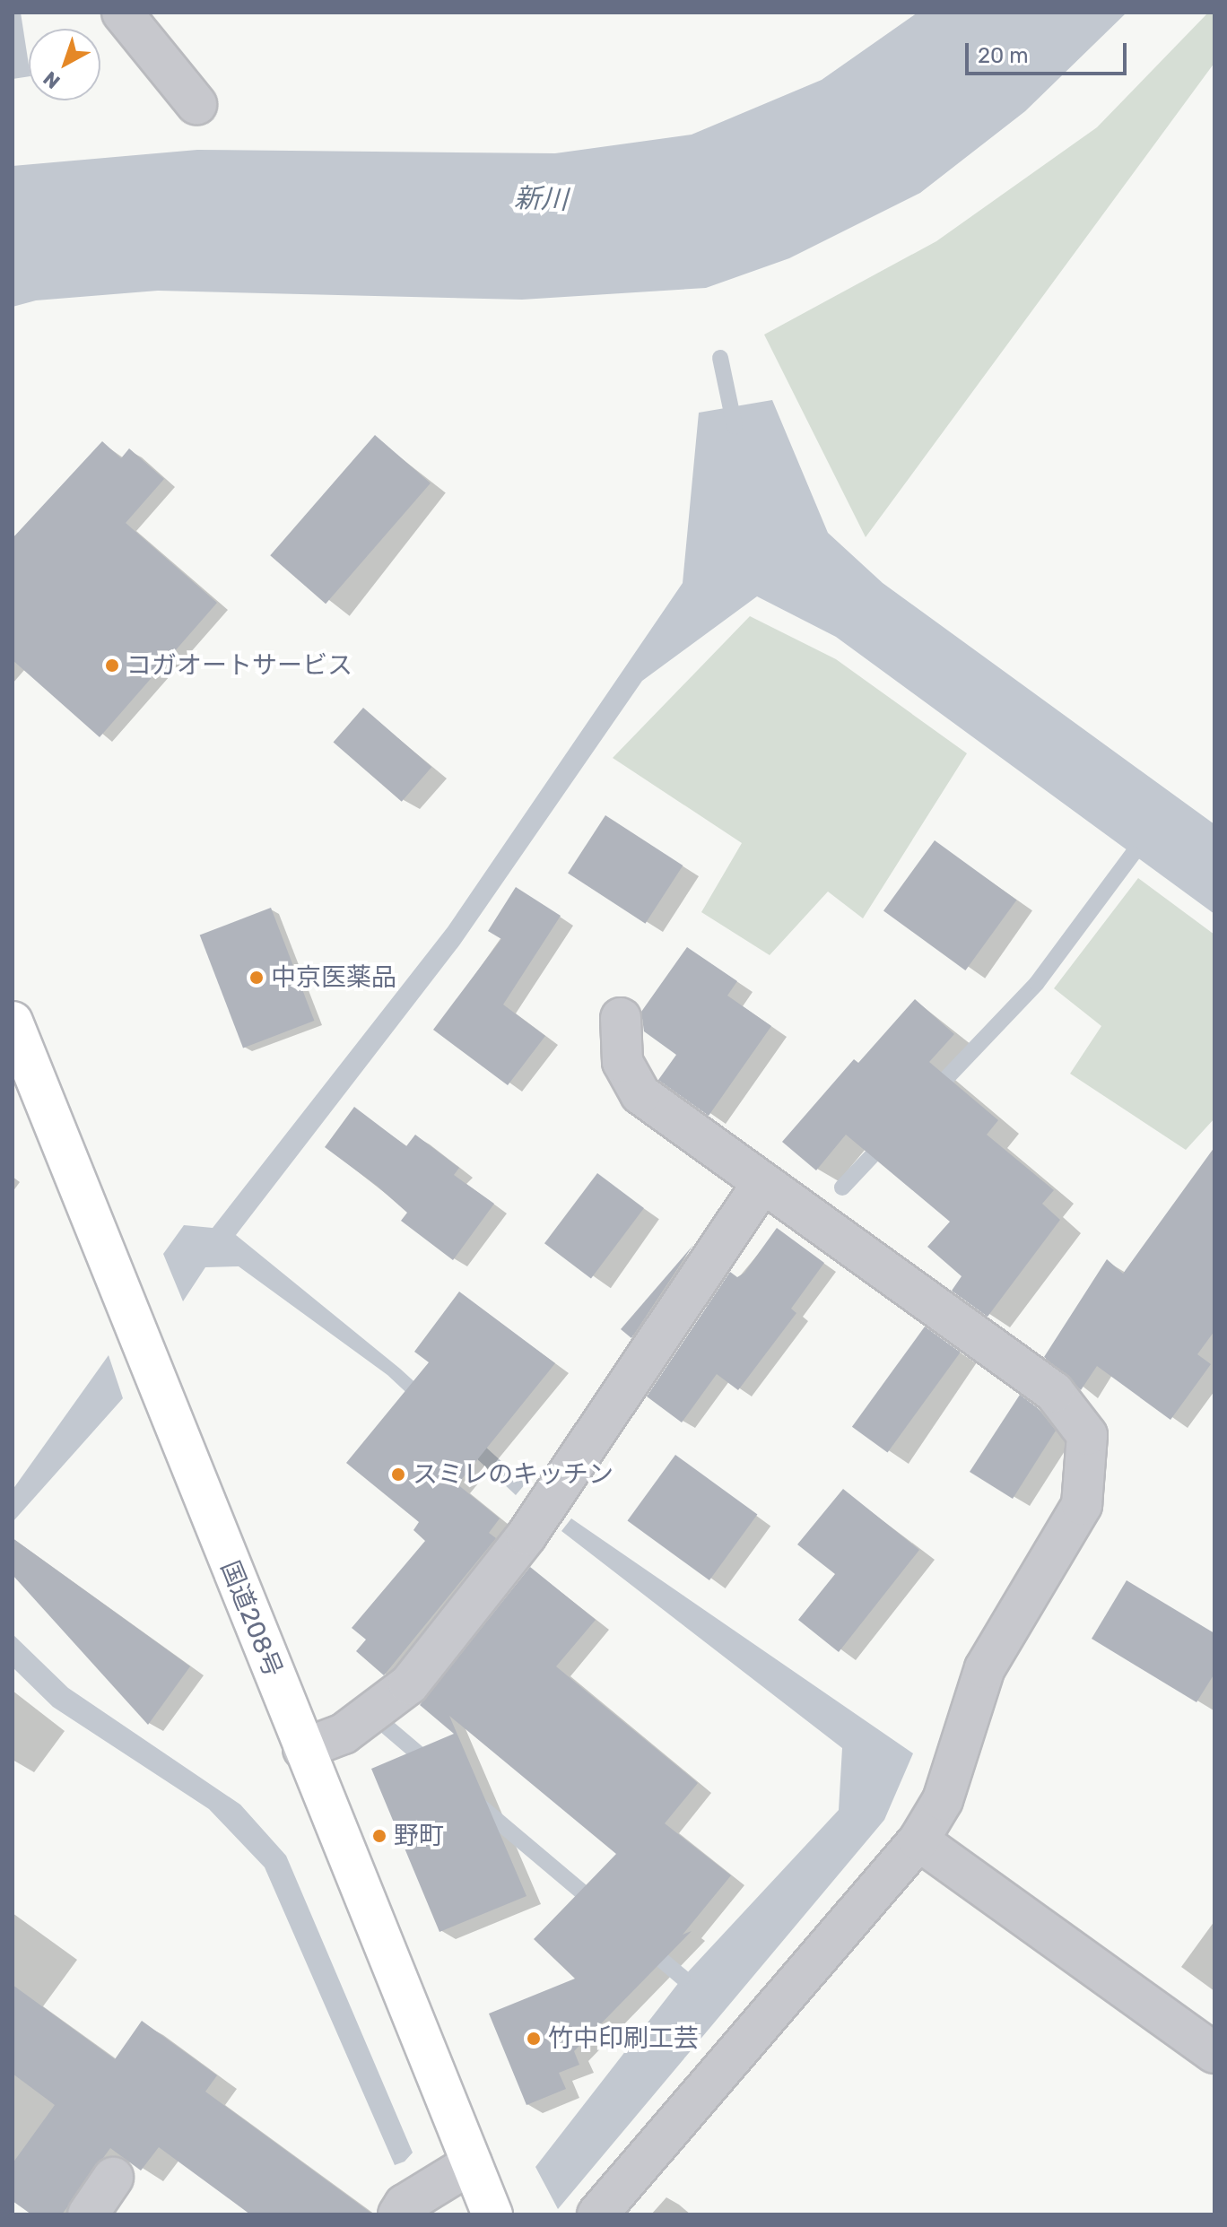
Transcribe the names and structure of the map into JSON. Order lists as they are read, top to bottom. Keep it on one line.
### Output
{"streets":{"highway":["国道208号"]},"water":["新川"],"places":["コガオートサービス","中京医薬品","スミレのキッチン","野町","竹中印刷工芸"],"scale_bar":"20 m","north":"bottom left"}
